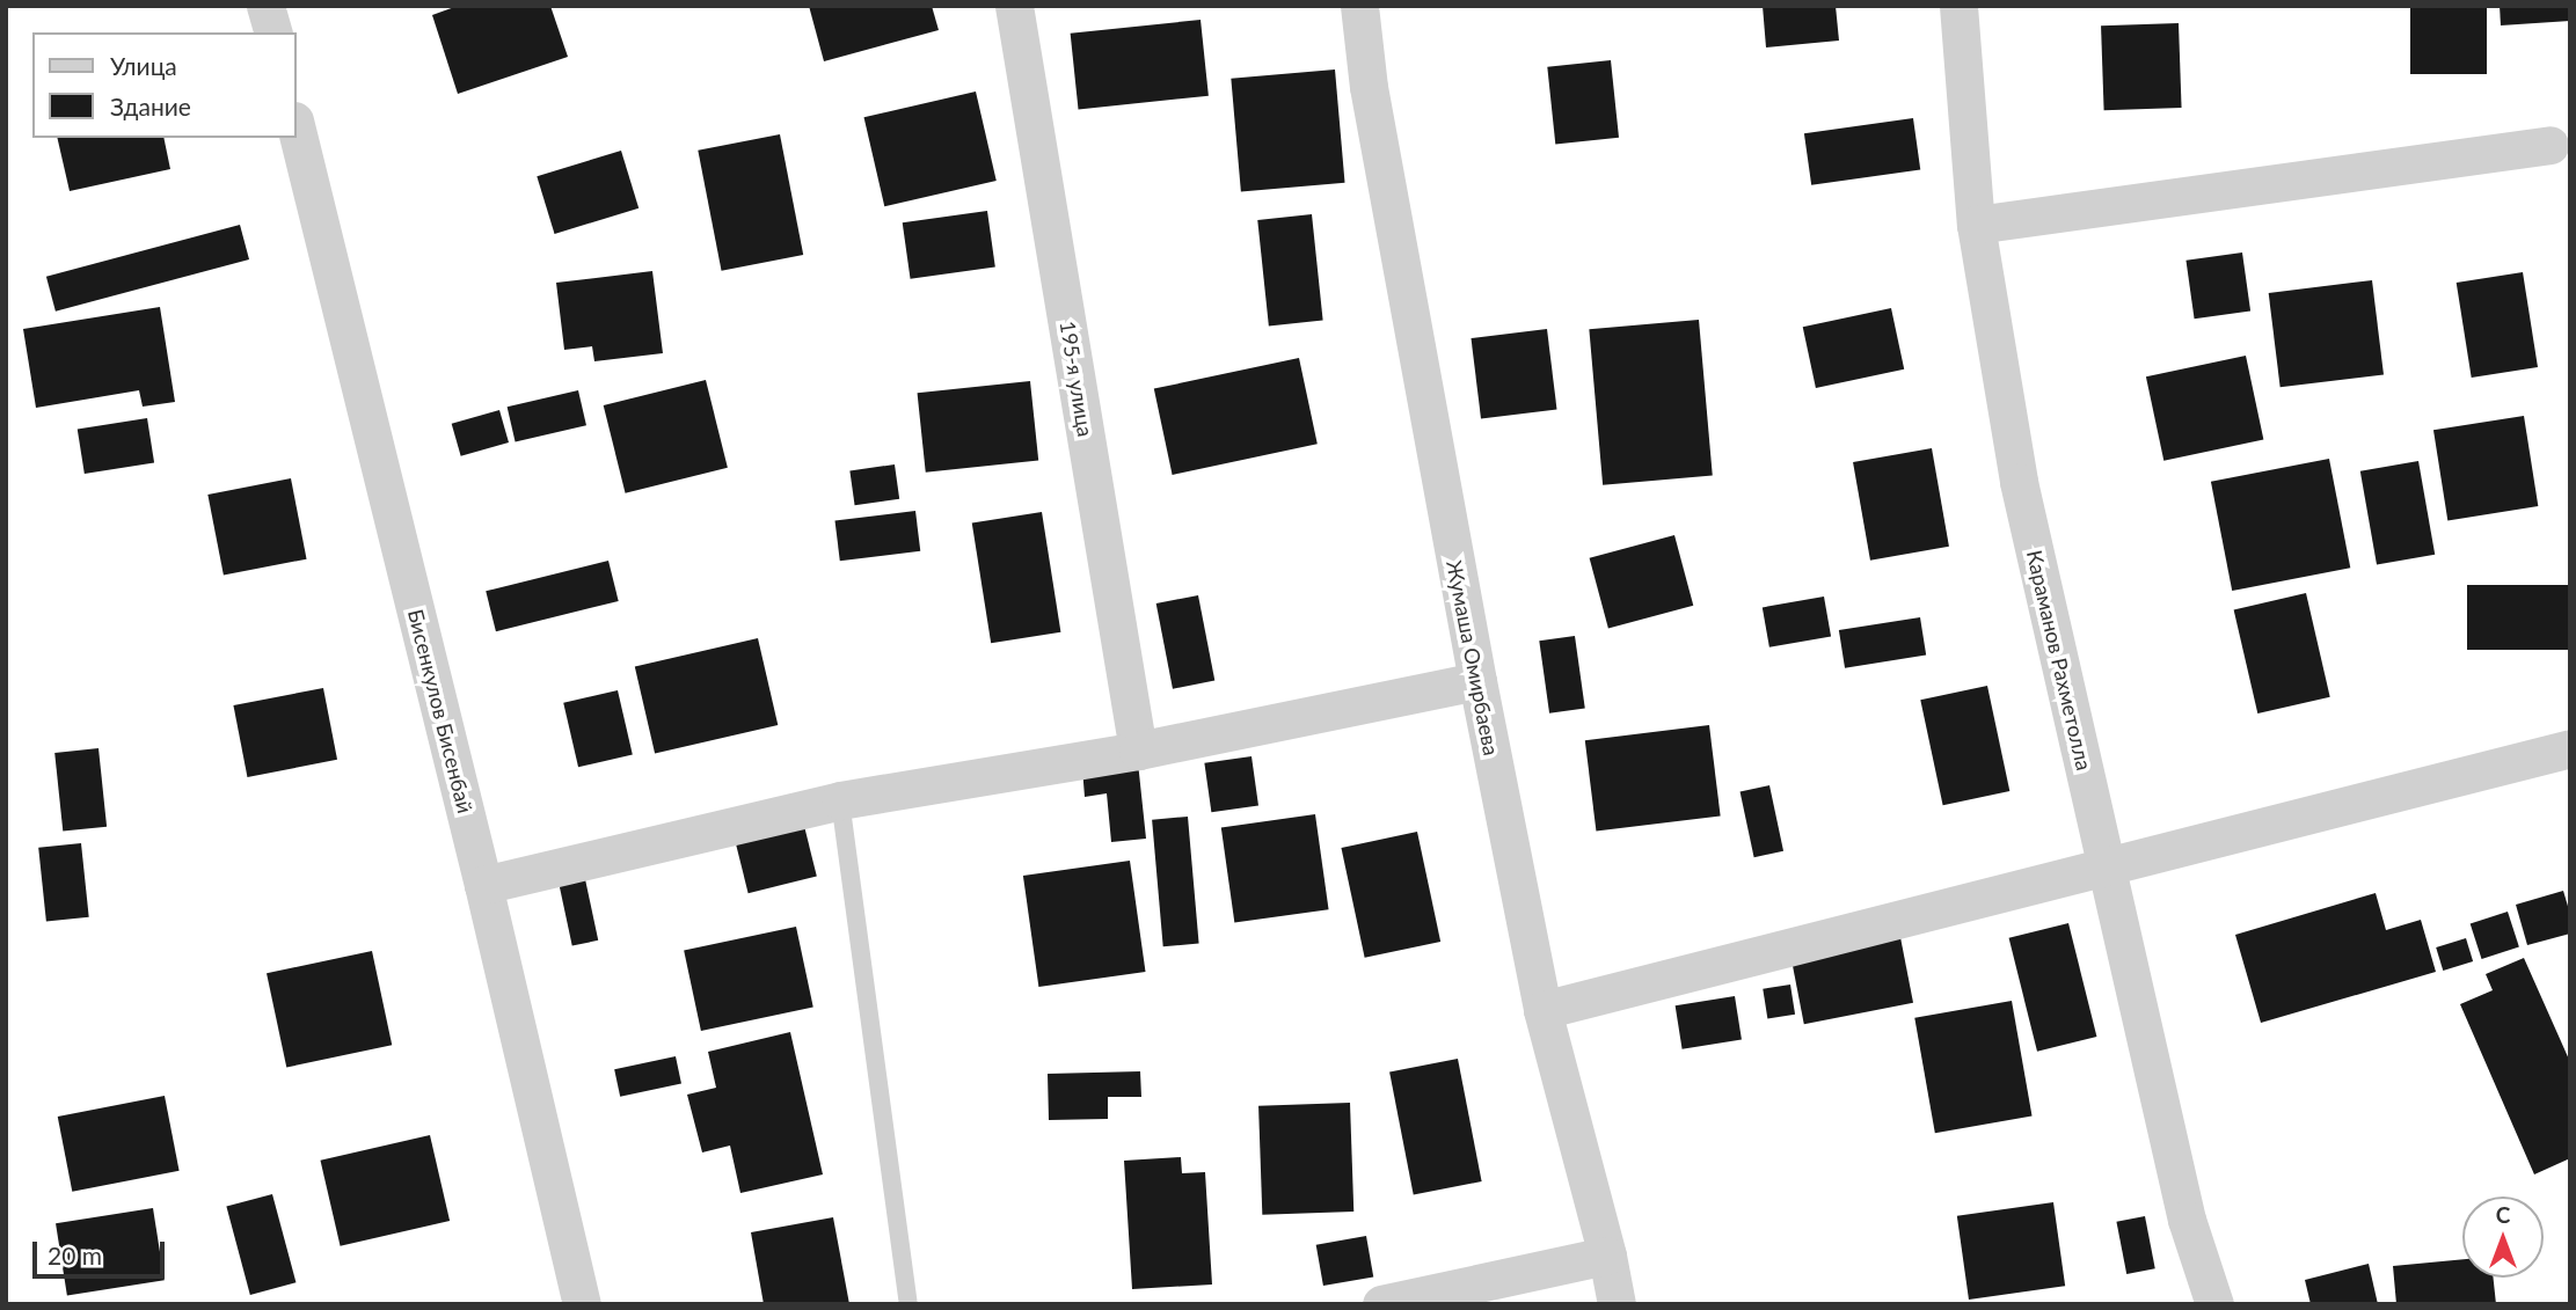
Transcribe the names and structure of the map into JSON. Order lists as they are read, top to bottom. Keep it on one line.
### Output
{"streets":{"street":["195-я улица","Жумаша Омирбаева","Караманов Рахметолла","Бисенкулов Бисенбай"]},"legend":["Улица","Здание"],"scale_bar":"20 m","north":"top"}
